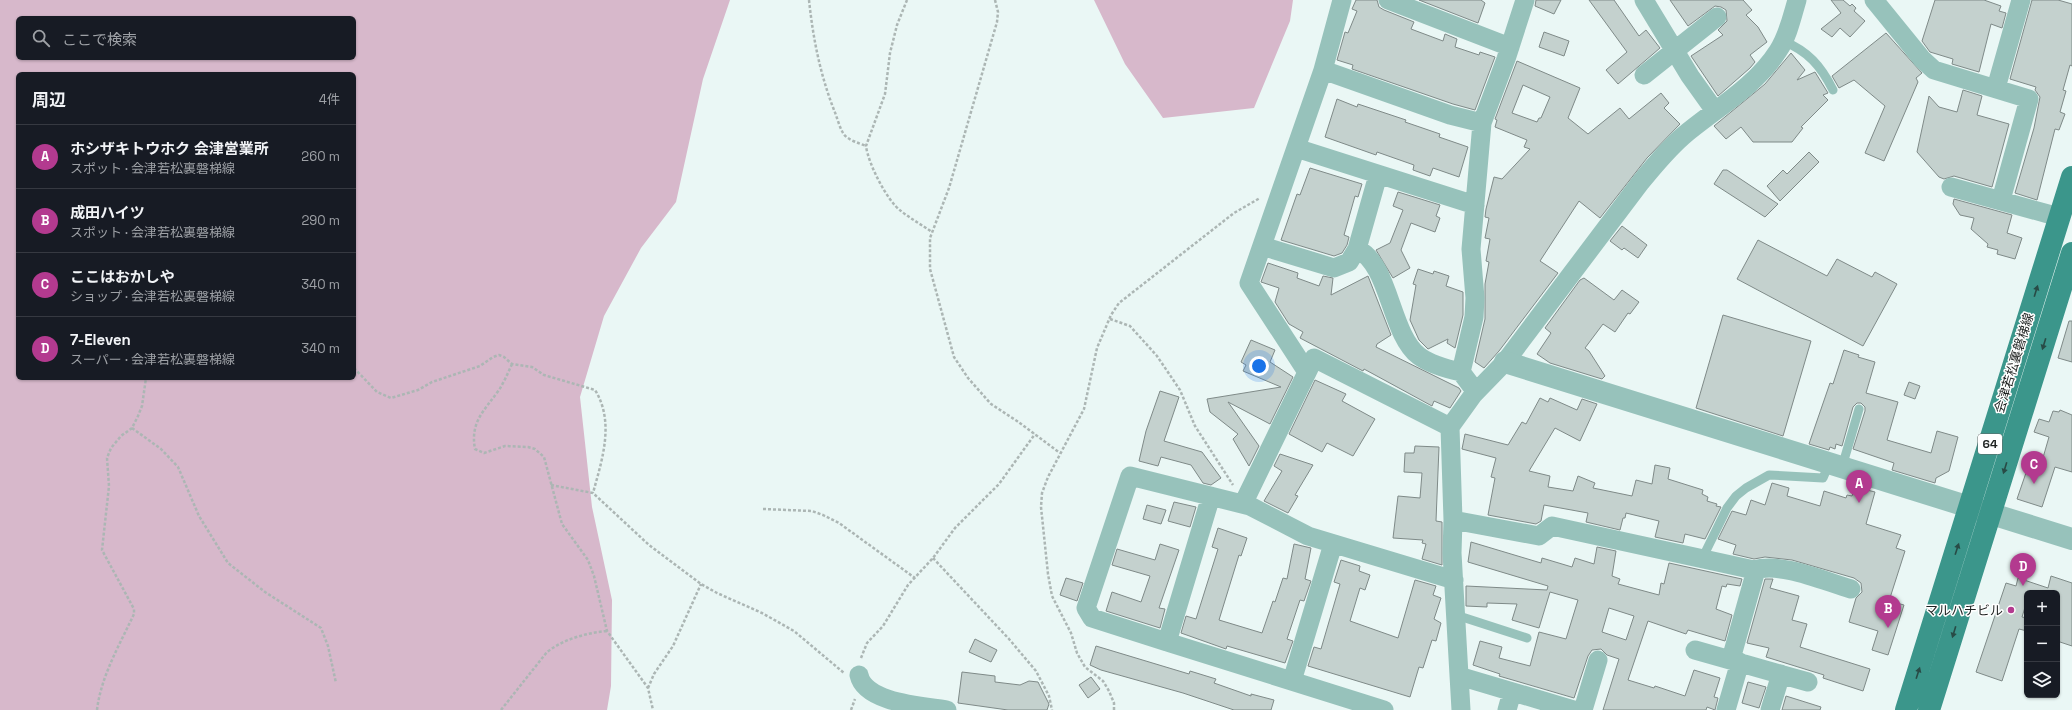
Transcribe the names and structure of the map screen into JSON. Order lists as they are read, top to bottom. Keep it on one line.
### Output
{"streets":{"main road":["会津若松裏磐梯線","64"]},"places":["マルハチビル"],"page":{"search":"ここで検索","heading":["周辺","4件"],"list":[{"mark":"A","name":"ホシザキトウホク 会津営業所","note":"スポット · 会津若松裏磐梯線","value":"260 m"},{"mark":"B","name":"成田ハイツ","note":"スポット · 会津若松裏磐梯線","value":"290 m"},{"mark":"C","name":"ここはおかしや","note":"ショップ · 会津若松裏磐梯線","value":"340 m"},{"mark":"D","name":"7-Eleven","note":"スーパー · 会津若松裏磐梯線","value":"340 m"}],"pins":["C","A","D","B"],"map_buttons":["+","−"]}}
